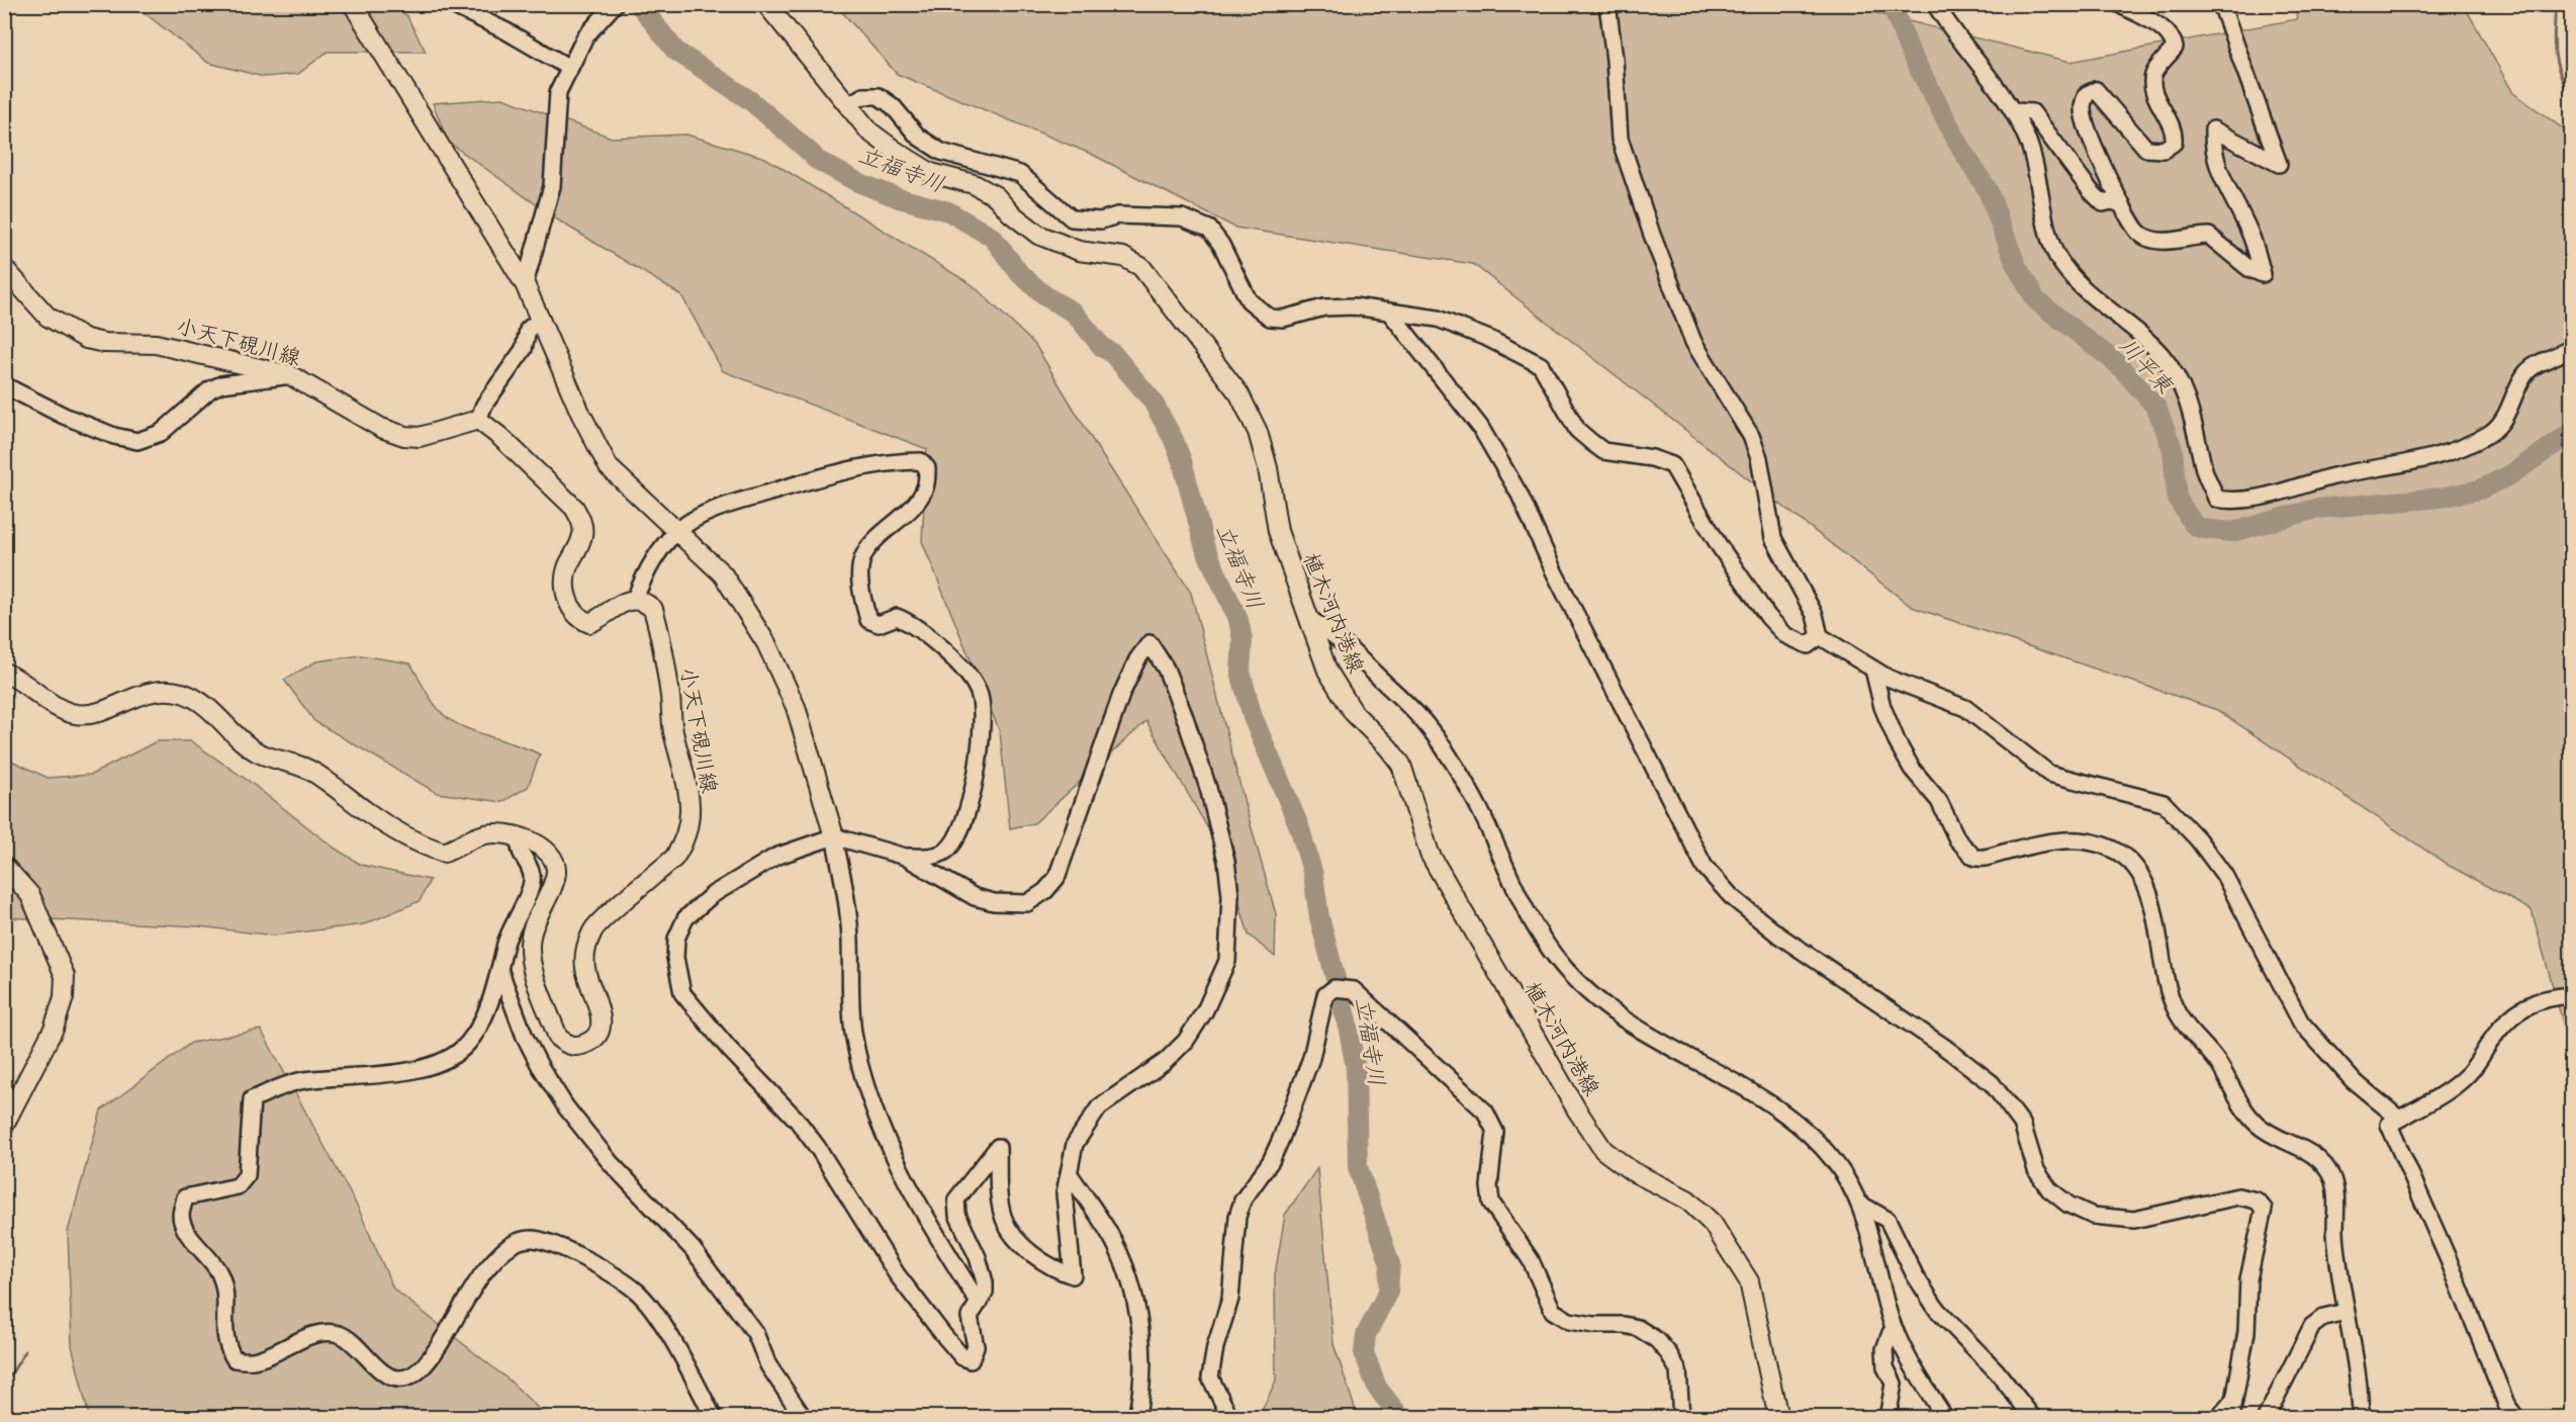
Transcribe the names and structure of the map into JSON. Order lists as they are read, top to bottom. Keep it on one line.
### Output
{"streets":{"main road":["小天下硯川線","植木河内港線"]},"water":["立福寺川","川平東"]}
